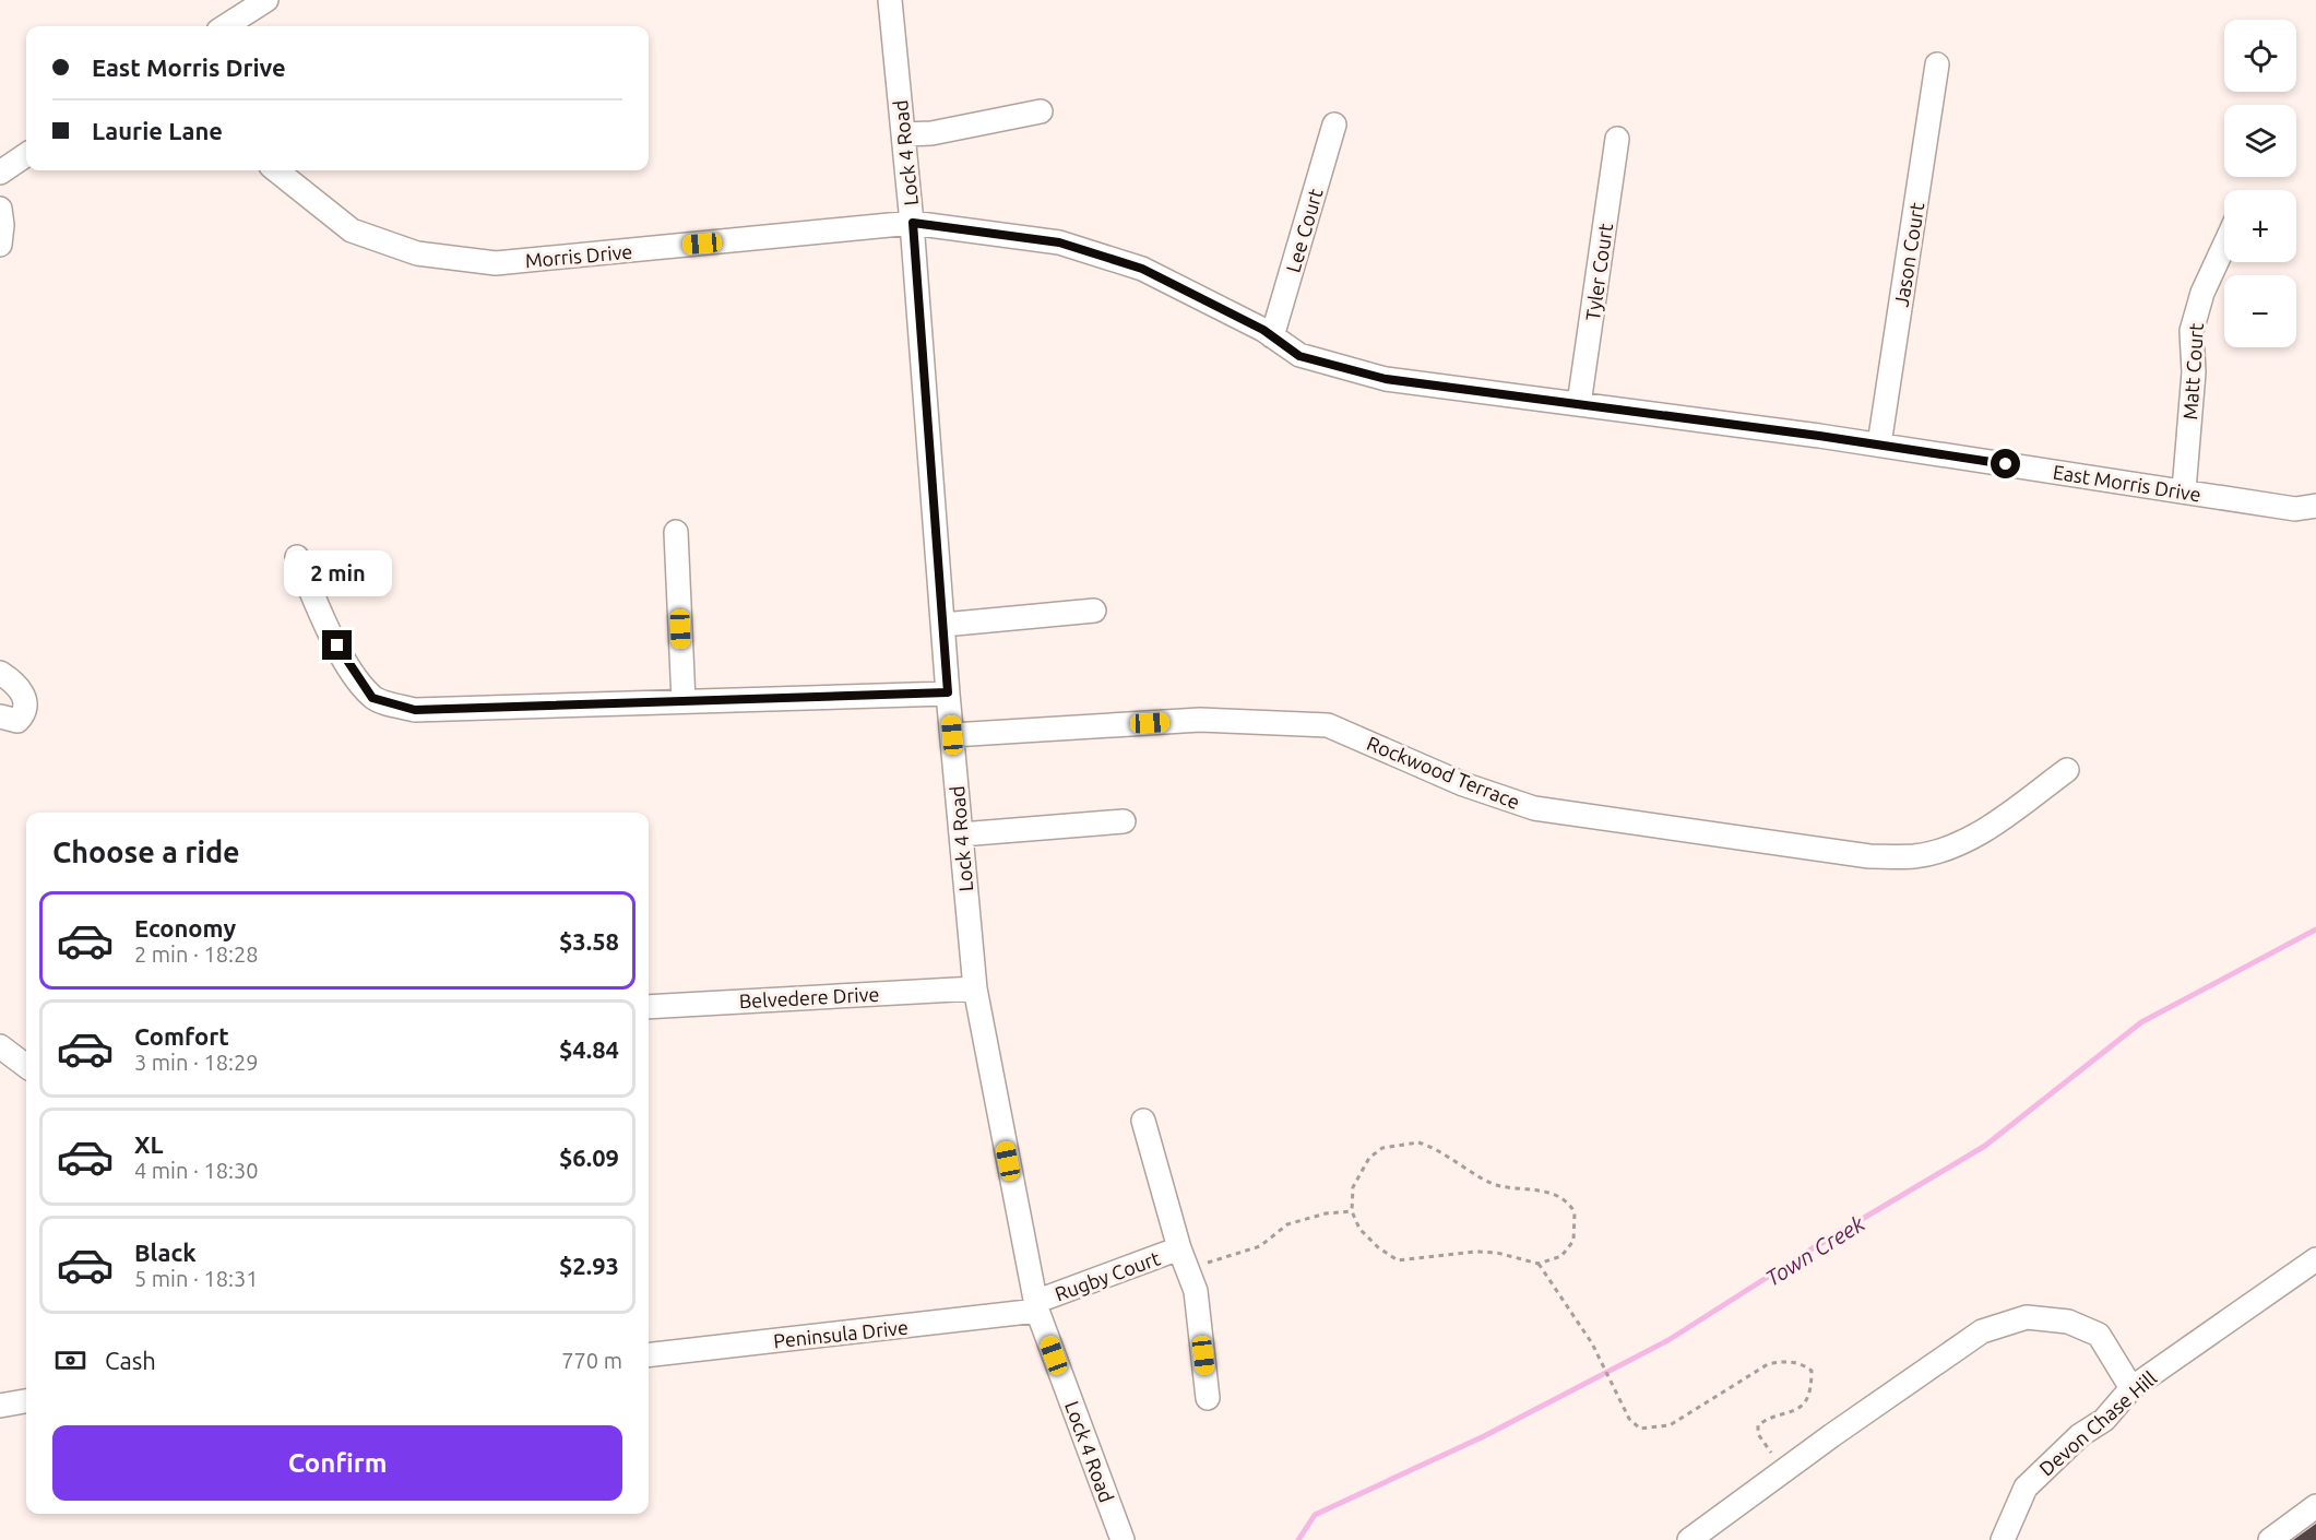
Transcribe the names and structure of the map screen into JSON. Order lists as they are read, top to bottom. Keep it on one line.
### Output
{"streets":{"street":["Lock 4 Road","Lee Court","Jason Court","Morris Drive","Tyler Court","Matt Court","East Morris Drive","Rockwood Terrace","Belvedere Drive","Rugby Court","Peninsula Drive","Devon Chase Hill"]},"crossings":[["Lock 4 Road","Morris Drive"],["Lock 4 Road","East Morris Drive"],["Lock 4 Road","Rockwood Terrace"],["Lock 4 Road","Belvedere Drive"],["Lock 4 Road","Rugby Court"],["Lock 4 Road","Peninsula Drive"],["Lee Court","East Morris Drive"],["Jason Court","East Morris Drive"],["Morris Drive","East Morris Drive"],["Tyler Court","East Morris Drive"],["Matt Court","East Morris Drive"],["Rugby Court","Peninsula Drive"]],"water":["Town Creek"],"page":{"map_buttons":["+","−"],"banner":["East Morris Drive","Laurie Lane"],"bubble":"2 min","heading":"Choose a ride","list":[{"name":"Economy","note":"2 min · 18:28","value":"$3.58"},{"name":"Comfort","note":"3 min · 18:29","value":"$4.84"},{"name":"XL","note":"4 min · 18:30","value":"$6.09"},{"name":"Black","note":"5 min · 18:31","value":"$2.93"}],"pay":["Cash","770 m"],"buttons":"Confirm"}}
